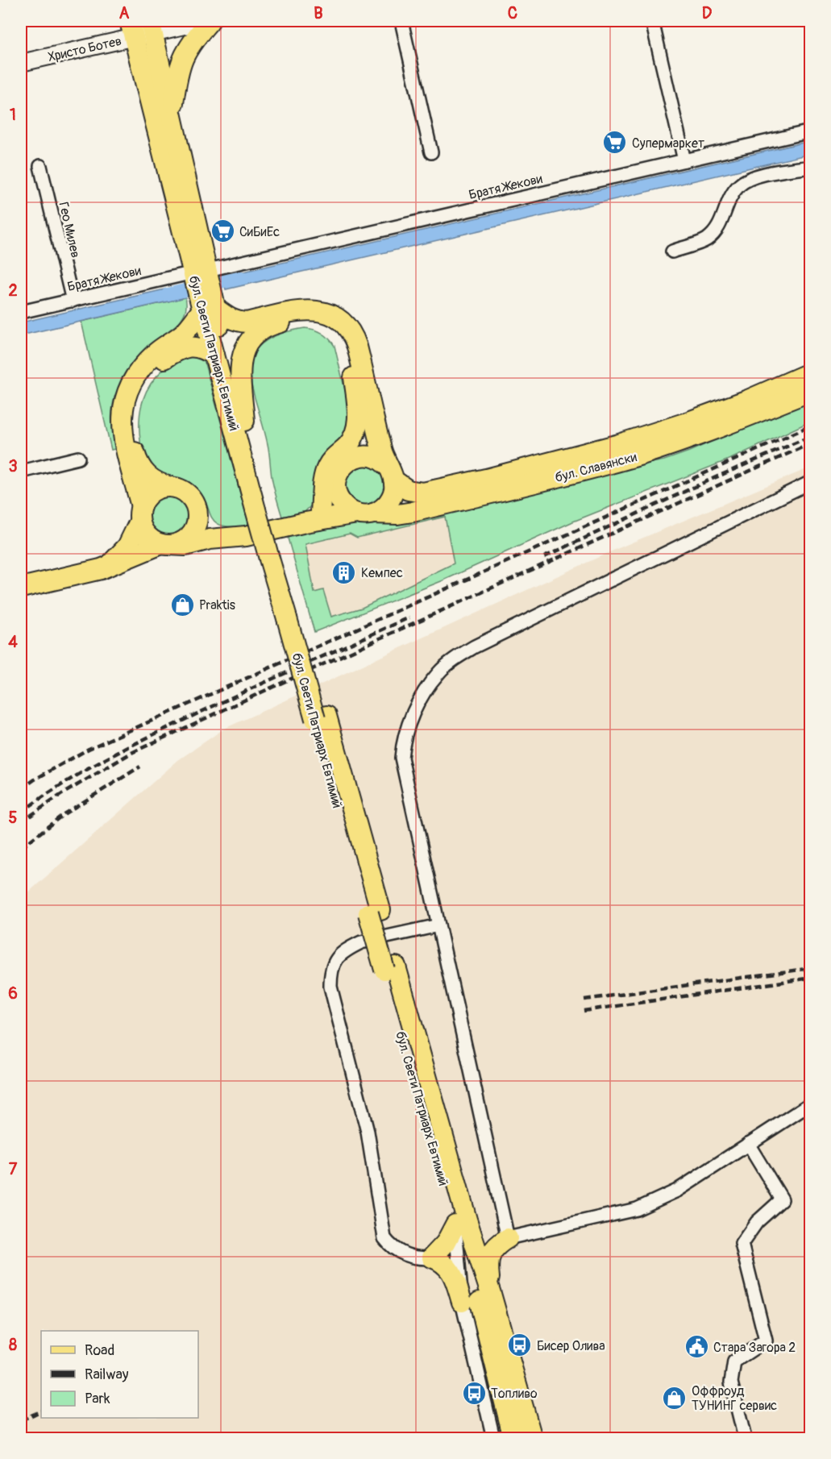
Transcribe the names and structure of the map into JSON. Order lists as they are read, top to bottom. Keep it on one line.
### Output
{"streets":{"main road":["бул. Свети Патриарх Евтимий","бул. Славянски"],"street":["Христо Ботев","Братя Жекови","Гео Милев"]},"crossings":[["Христо Ботев","бул. Свети Патриарх Евтимий"],["Братя Жекови","Гео Милев"],["Братя Жекови","бул. Свети Патриарх Евтимий"]],"places":{"supermarket":["Супермаркет","СиБиЕс"],"building":["Кемпес"],"shop":["Praktis","Оффроуд ТУНИНГ сервис"],"bus stop":["Бисер Олива","Топливо"],"public building":["Стара Загора 2"]},"legend":["Road","Railway","Park"],"grid":{"columns":["A","B","C","D"],"rows":["1","2","3","4","5","6","7","8"]}}
